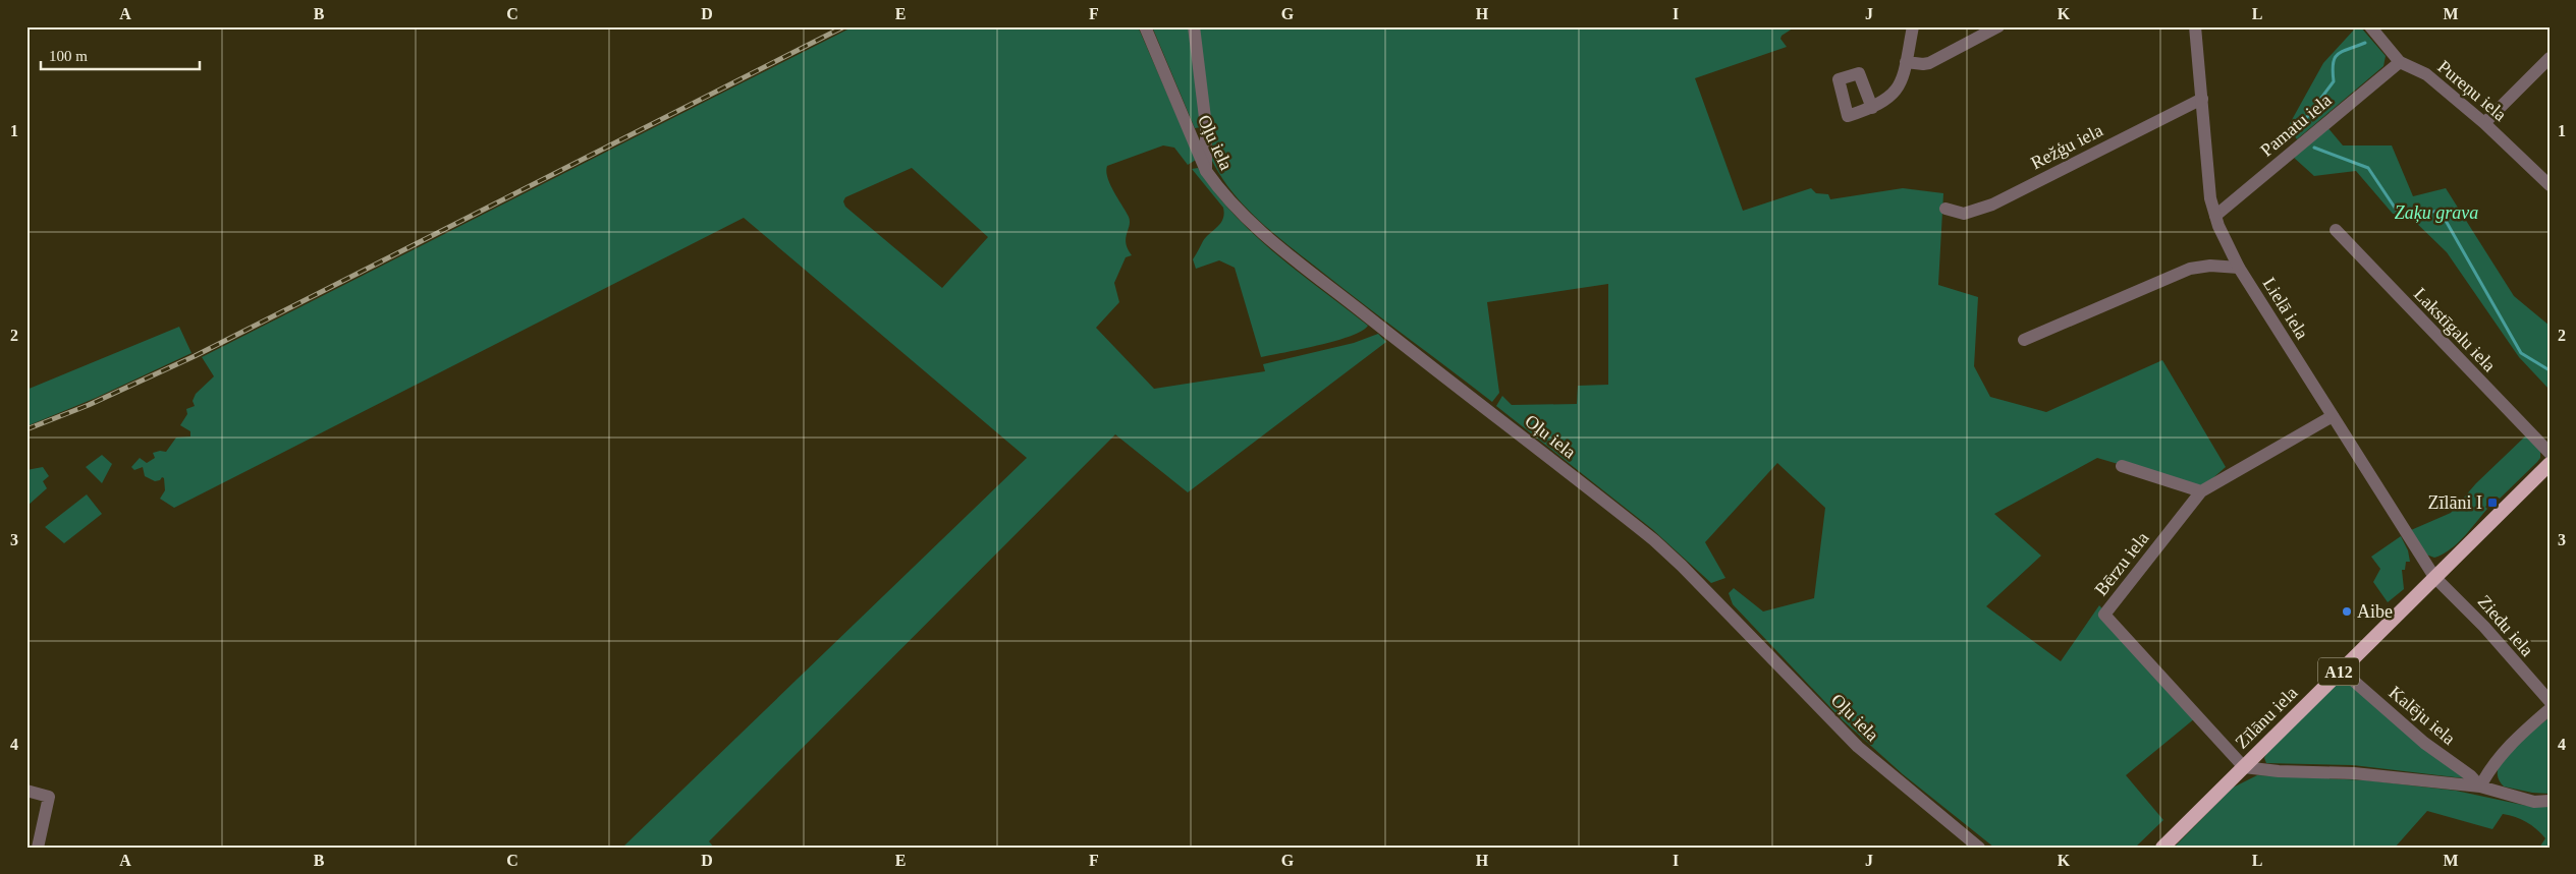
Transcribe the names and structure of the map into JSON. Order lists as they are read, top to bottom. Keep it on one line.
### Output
{"streets":{"highway":["A12","Zīlānu iela"],"street":["Pureņu iela","Pamatu iela","Oļu iela","Režģu iela","Lielā iela","Lakstīgalu iela","Bērzu iela","Ziedu iela","Kalēju iela"]},"crossings":[["Pureņu iela","Pamatu iela"],["Pamatu iela","Lielā iela"],["Režģu iela","Lielā iela"],["Lielā iela","Bērzu iela"],["Lielā iela","Ziedu iela"],["Lielā iela","Zīlānu iela"],["Bērzu iela","Zīlānu iela"],["Ziedu iela","Zīlānu iela"],["Kalēju iela","Zīlānu iela"]],"parks":["Zaķu grava"],"places":{"transit":["Zīlāni I"],"other":["Aibe"]},"scale_bar":"100 m","grid":{"columns":["A","B","C","D","E","F","G","H","I","J","K","L","M"],"rows":["1","2","3","4"]}}
